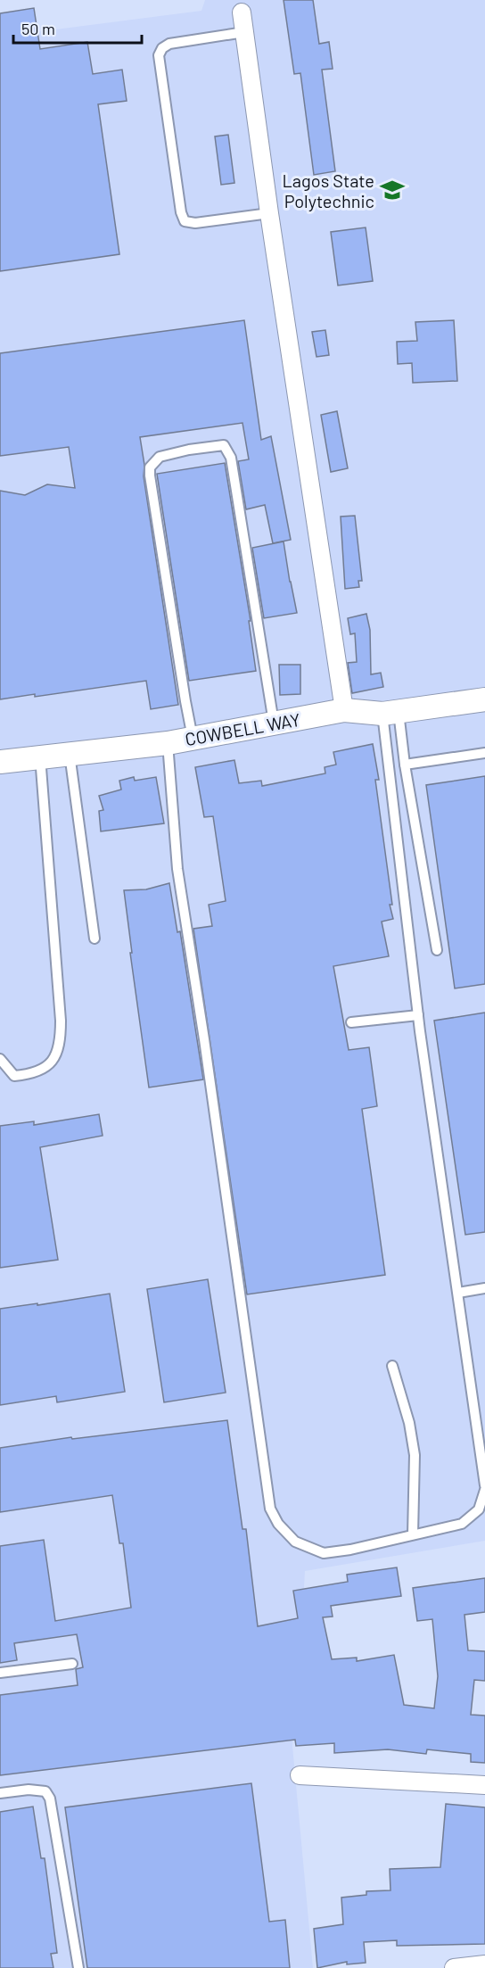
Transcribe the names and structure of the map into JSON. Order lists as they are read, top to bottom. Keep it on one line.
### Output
{"streets":{"street":["COWBELL WAY"]},"places":{"school or university":["Lagos State Polytechnic"]},"scale_bar":"50 m"}
